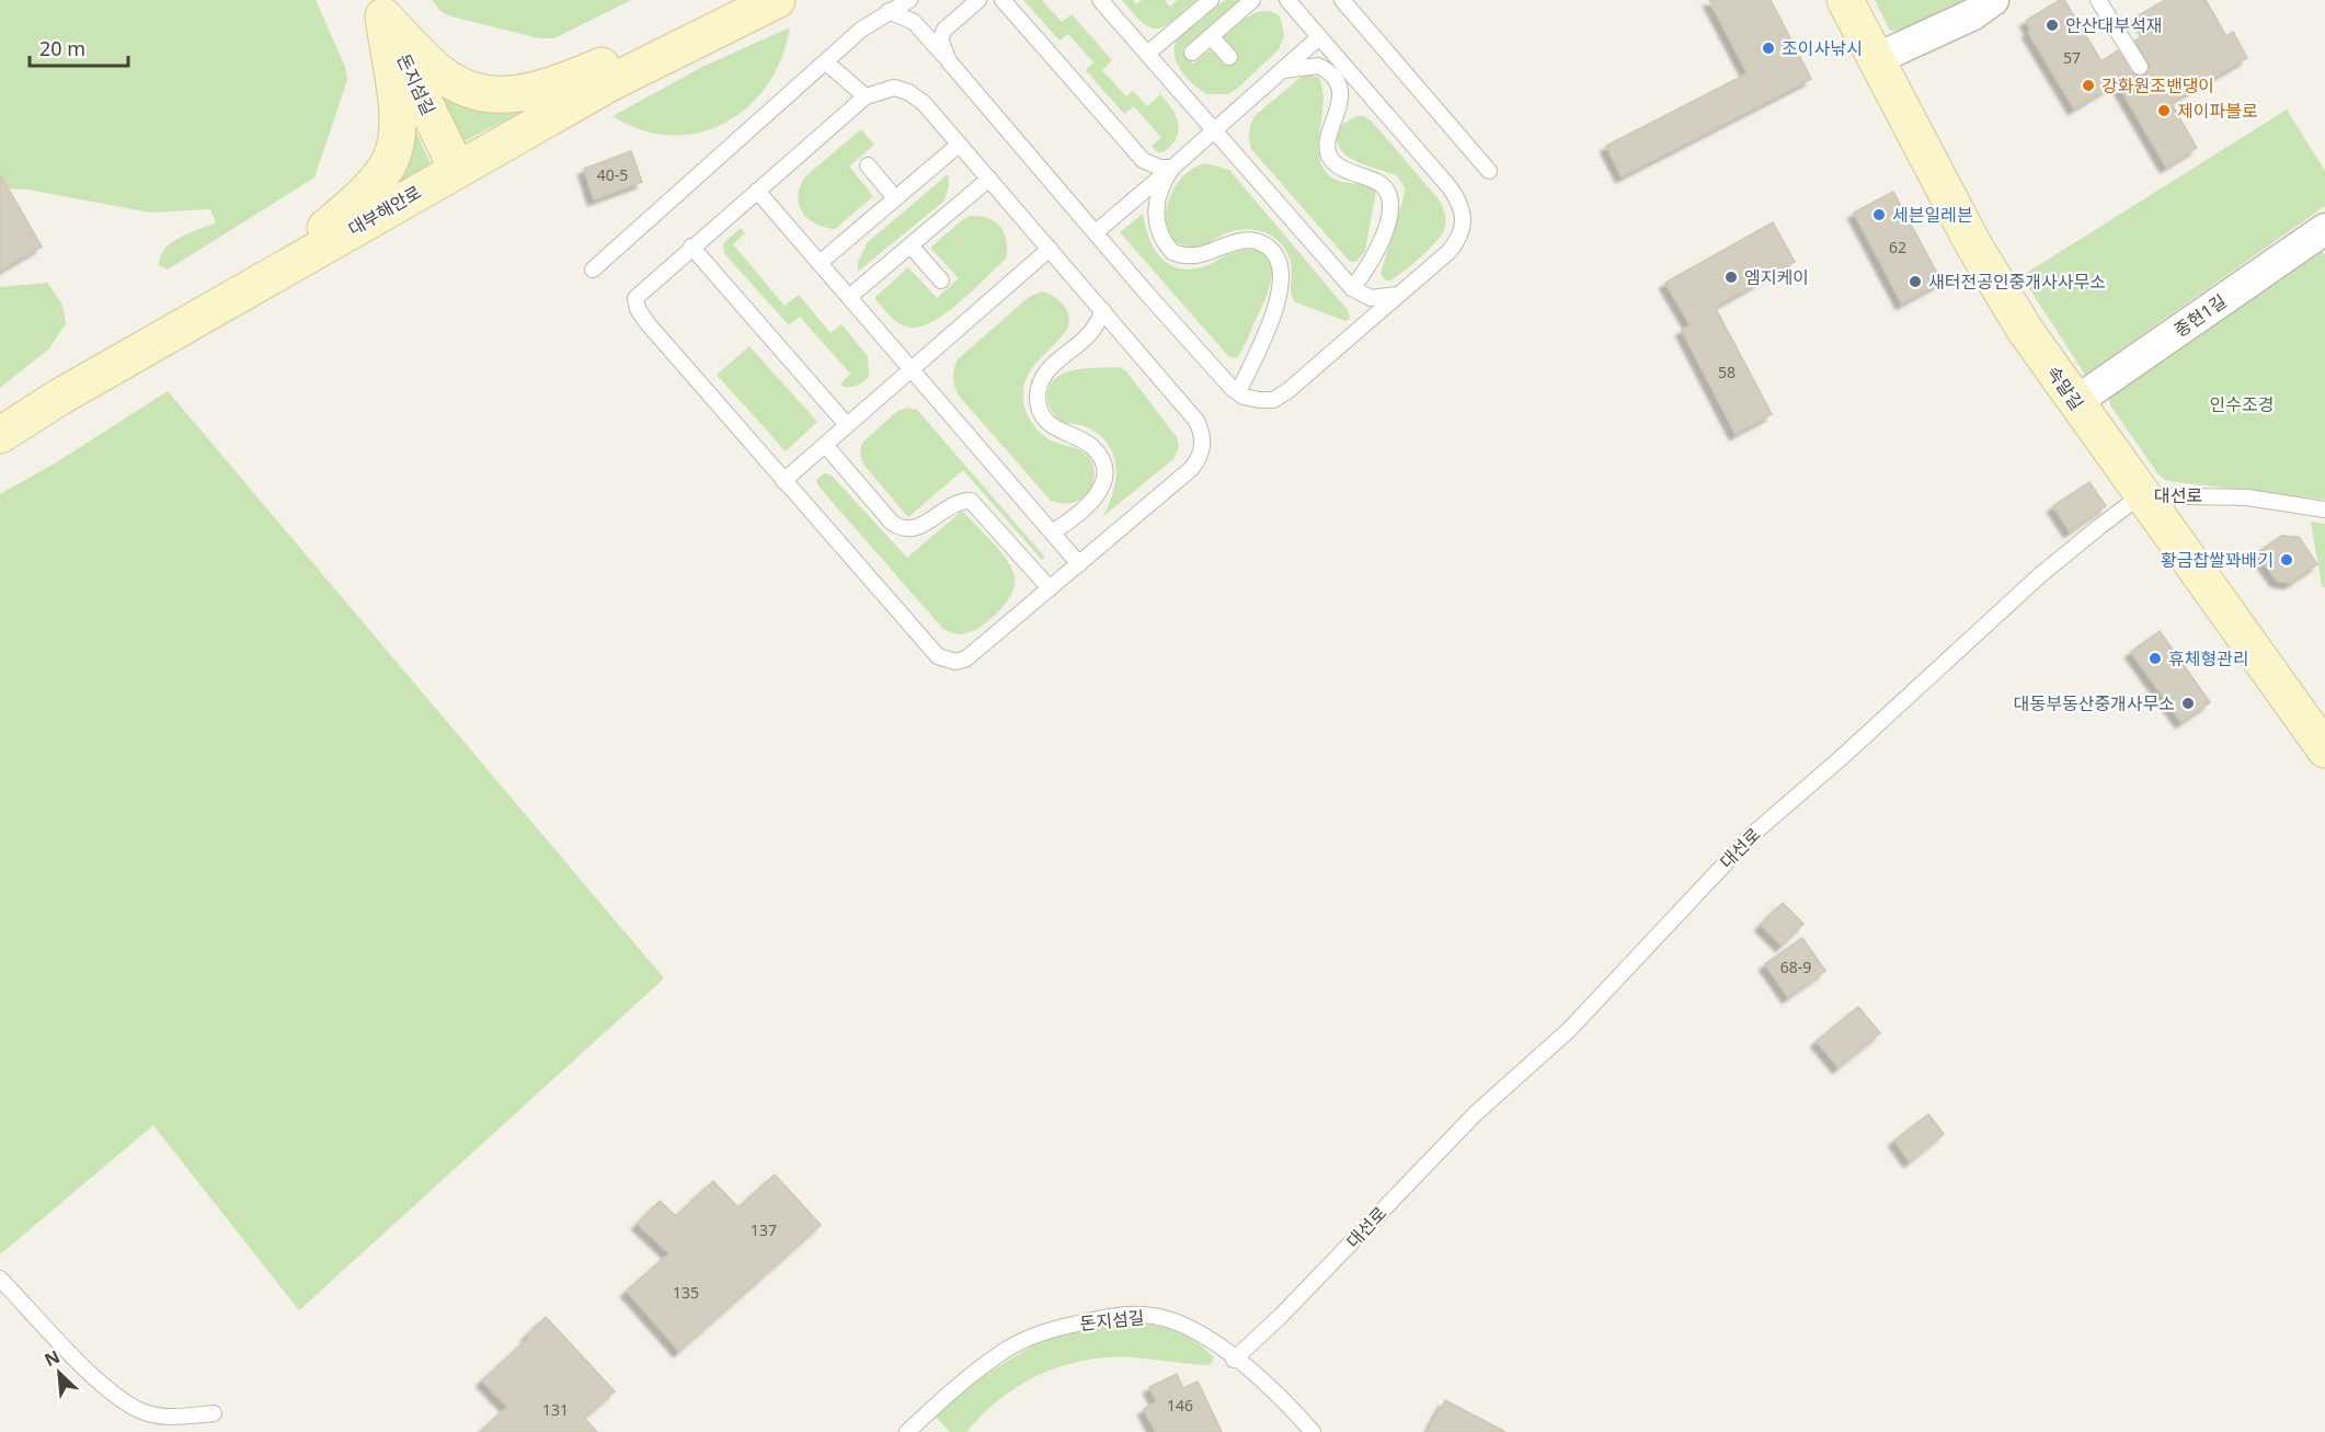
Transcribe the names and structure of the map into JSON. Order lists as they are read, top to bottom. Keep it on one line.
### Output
{"streets":{"street":["돈지섬길","대부해안로","종현1길","속말길"],"lane":["대선로"]},"crossings":[["돈지섬길","대부해안로"],["돈지섬길","대선로"],["종현1길","속말길"],["속말길","대선로"]],"parks":["인수조경"],"places":["안산대부석재","조이사낚시","강화원조밴댕이","제이파블로","세븐일레븐","엠지케이","새터전공인중개사사무소","황금찹쌀꽈배기","휴체형관리","대동부동산중개사무소"],"house_numbers":["57","40-5","62","58","68-9","137","135","146","131"],"scale_bar":"20 m","north":"top left"}
